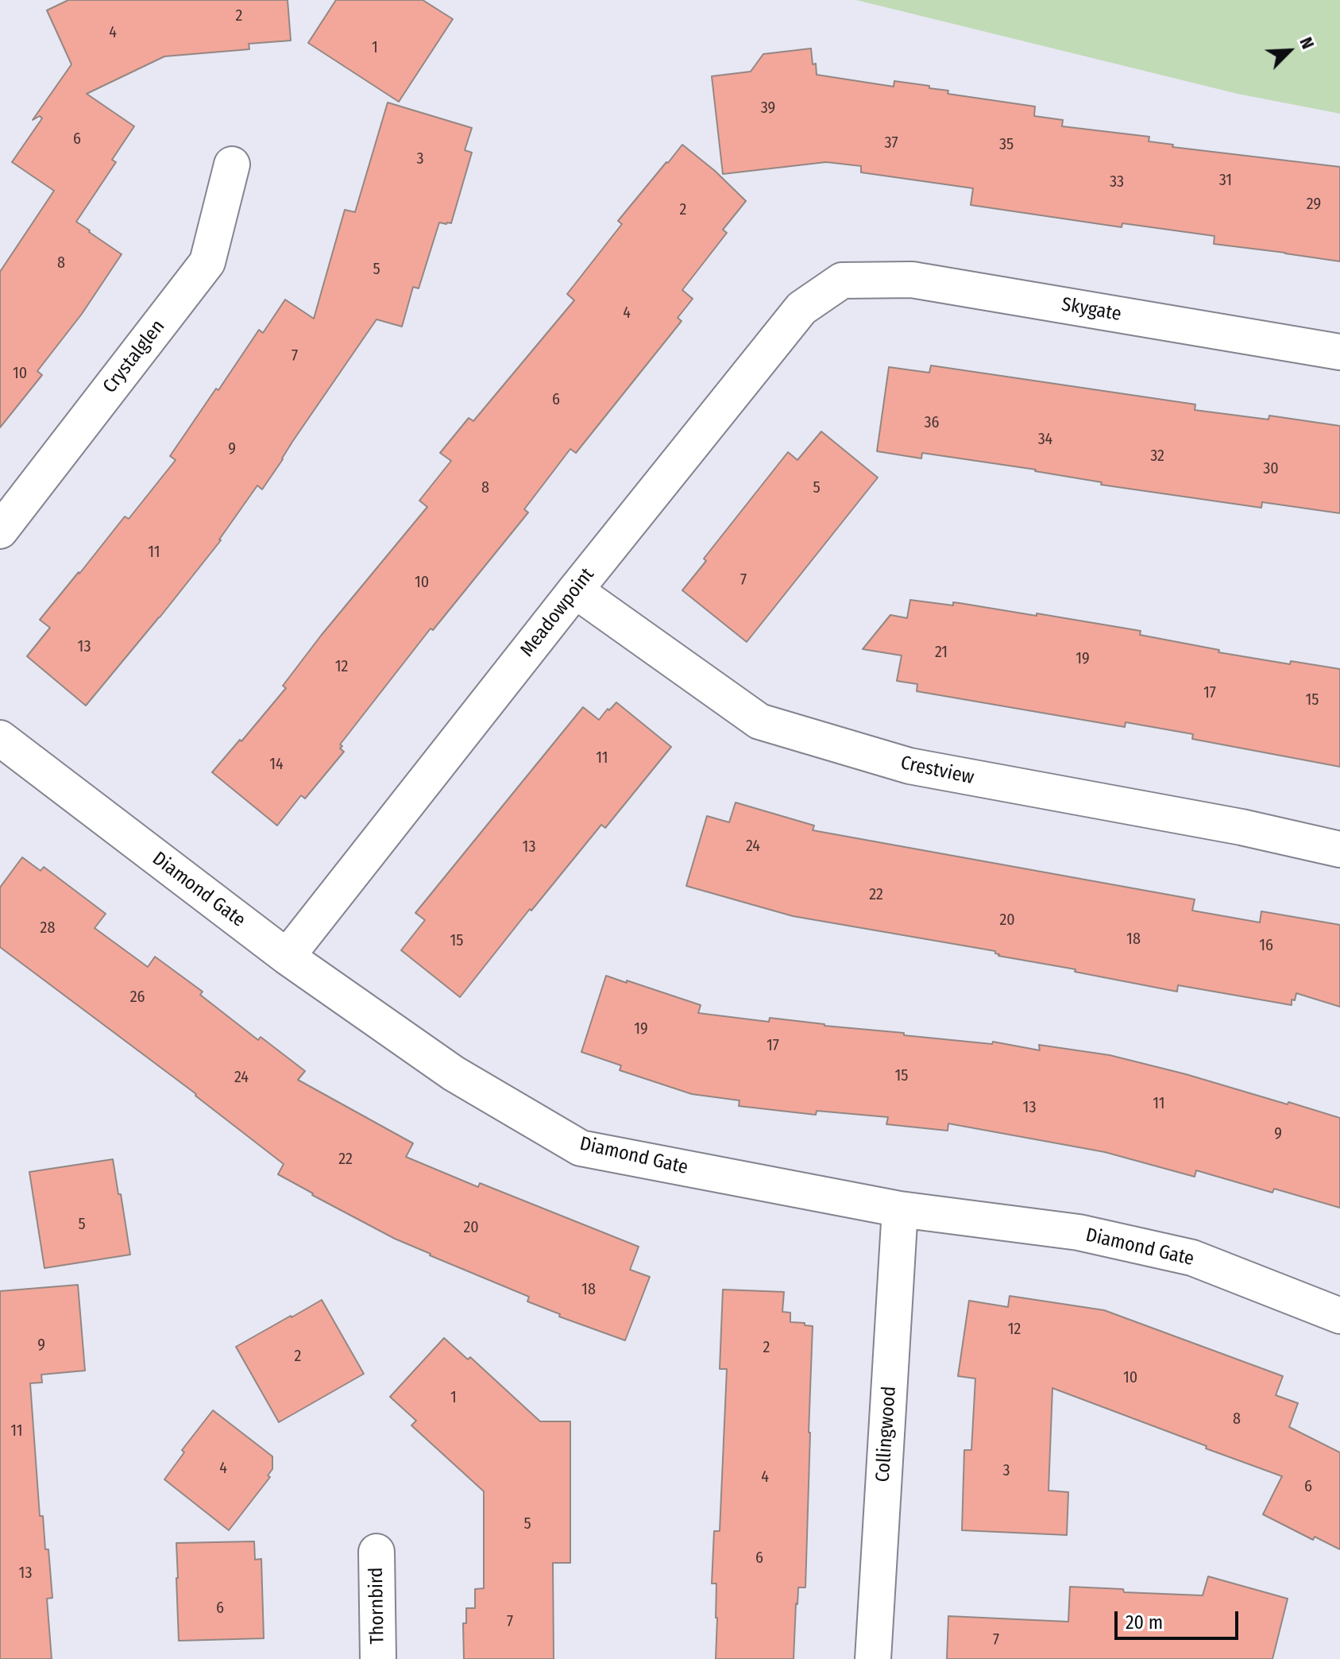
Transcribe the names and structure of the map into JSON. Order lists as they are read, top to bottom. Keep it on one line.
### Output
{"streets":{"street":["Skygate","Crystalglen","Meadowpoint","Crestview","Diamond Gate","Collingwood","Thornbird"]},"crossings":[["Skygate","Meadowpoint"],["Meadowpoint","Crestview"],["Meadowpoint","Diamond Gate"],["Diamond Gate","Collingwood"]],"house_numbers":["2","4","1","39","6","37","35","3","31","33","29","2","8","5","4","7","10","6","36","34","9","32","30","8","5","11","7","10","13","21","19","12","17","15","11","14","24","13","22","20","28","18","15","16","26","19","17","15","24","11","13","9","22","5","20","18","12","9","2","2","10","1","8","11","4","3","4","6","5","6","13","6","7","7"],"scale_bar":"20 m","north":"top right"}
